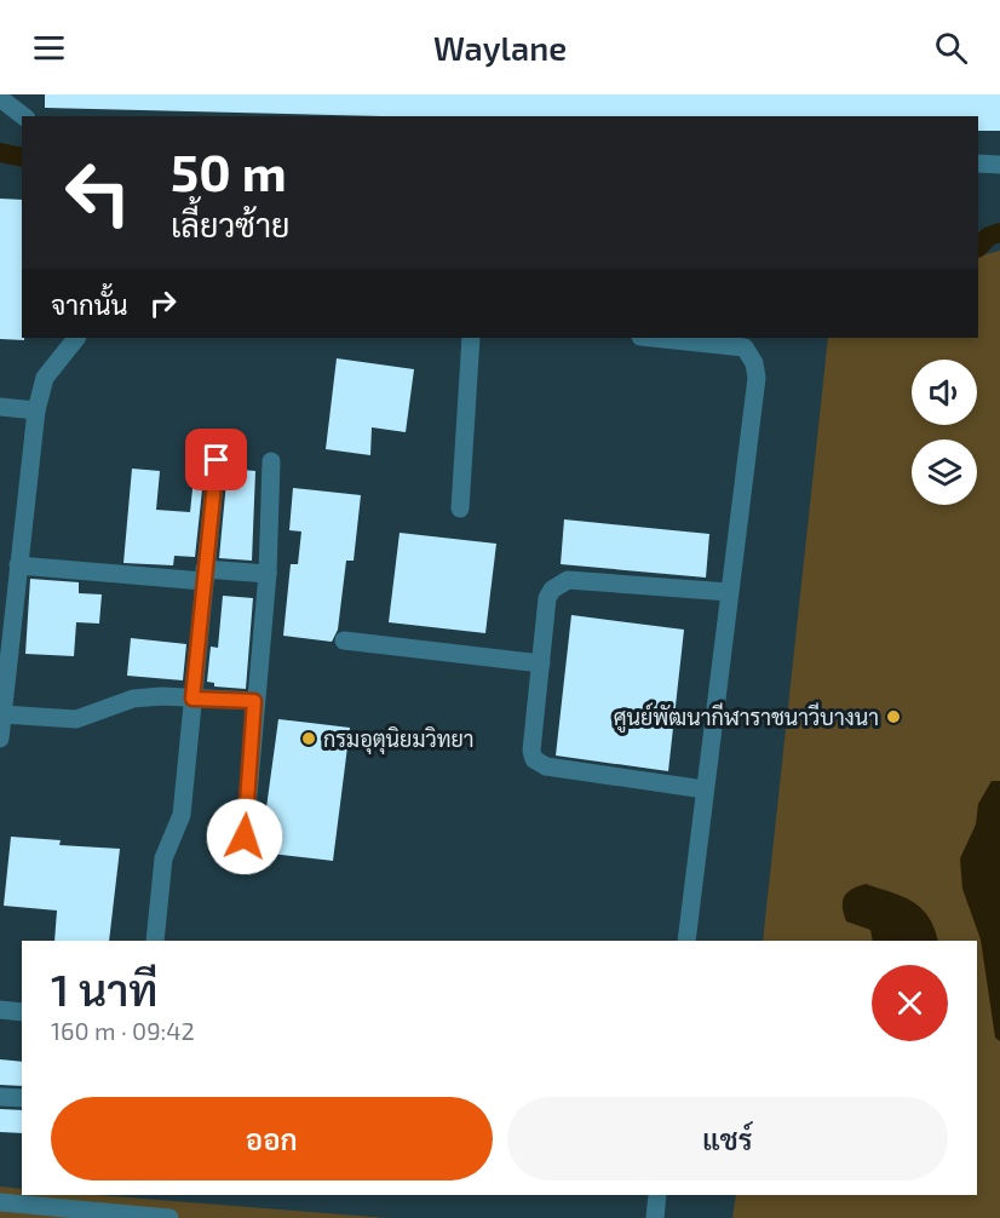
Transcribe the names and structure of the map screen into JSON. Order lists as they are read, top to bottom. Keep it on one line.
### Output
{"places":["ศูนย์พัฒนากีฬาราชนาวีบางนา","กรมอุตุนิยมวิทยา"],"page":{"header":"Waylane","turn":["50 m","เลี้ยวซ้าย"],"then":"จากนั้น","heading":["1 นาที","160 m · 09:42"],"buttons":["ออก","แชร์"]}}
